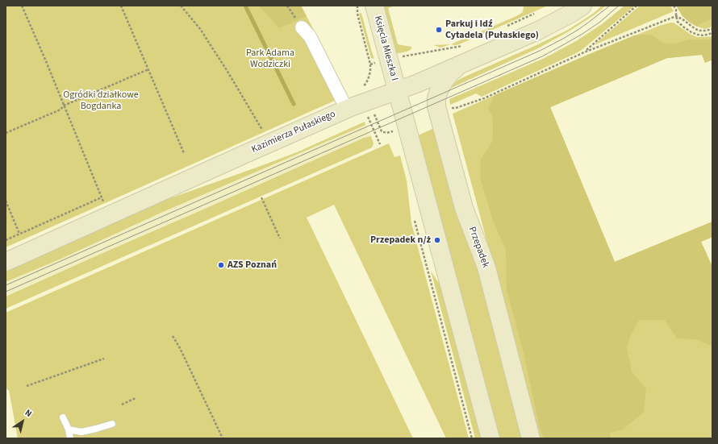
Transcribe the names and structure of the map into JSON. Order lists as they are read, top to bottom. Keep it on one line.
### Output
{"streets":{"street":["Księcia Mieszka I","Kazimierza Pułaskiego","Przepadek"]},"crossings":[["Księcia Mieszka I","Kazimierza Pułaskiego"],["Kazimierza Pułaskiego","Przepadek"]],"parks":["Park Adama Wodziczki","Ogródki działkowe Bogdanka"],"places":["Parkuj i Idź Cytadela (Pułaskiego)","Przepadek n/ż","AZS Poznań"],"north":"top right"}
